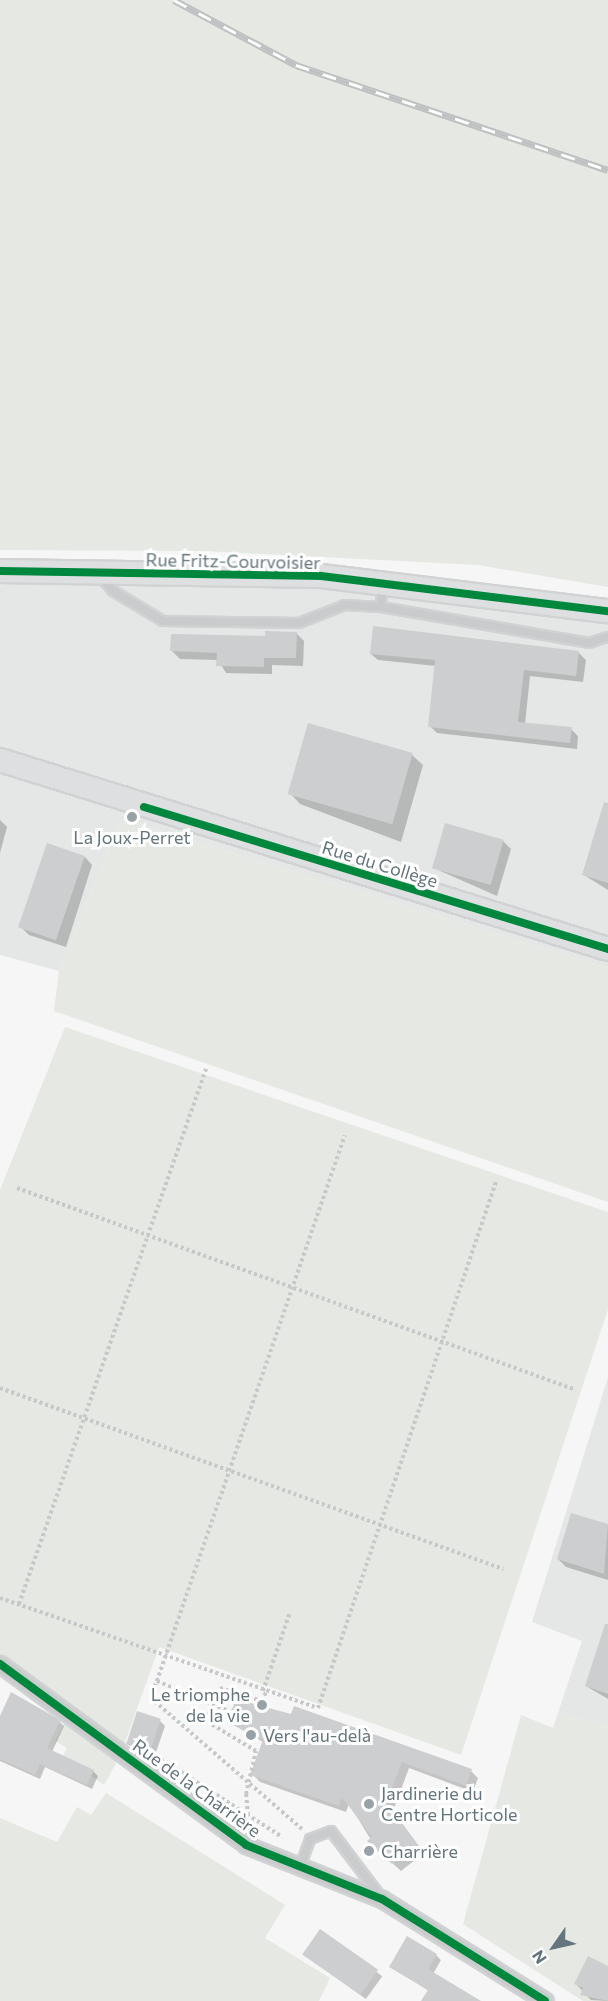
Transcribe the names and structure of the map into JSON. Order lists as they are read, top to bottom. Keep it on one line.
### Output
{"streets":{"main road":["Rue Fritz-Courvoisier","Rue du Collège"],"street":["Rue de la Charrière"]},"places":["La Joux-Perret","Le triomphe de la vie","Vers l'au-delà","Jardinerie du Centre Horticole","Charrière"],"north":"bottom left"}
